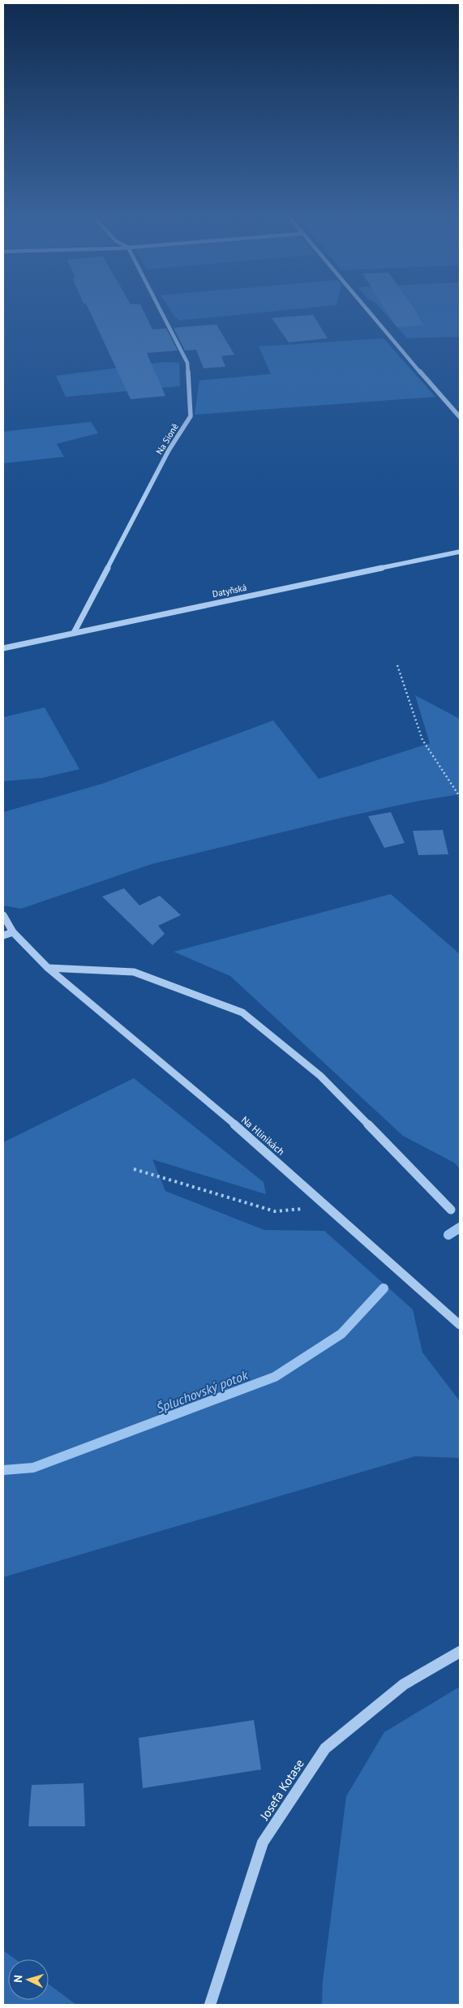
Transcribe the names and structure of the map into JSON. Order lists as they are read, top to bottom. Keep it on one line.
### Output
{"streets":{"street":["Na Sioně","Datyňská","Na Hlinikách","Josefa Kotase"]},"crossings":[["Na Sioně","Datyňská"]],"water":["Špluchovský potok"],"north":"left"}
